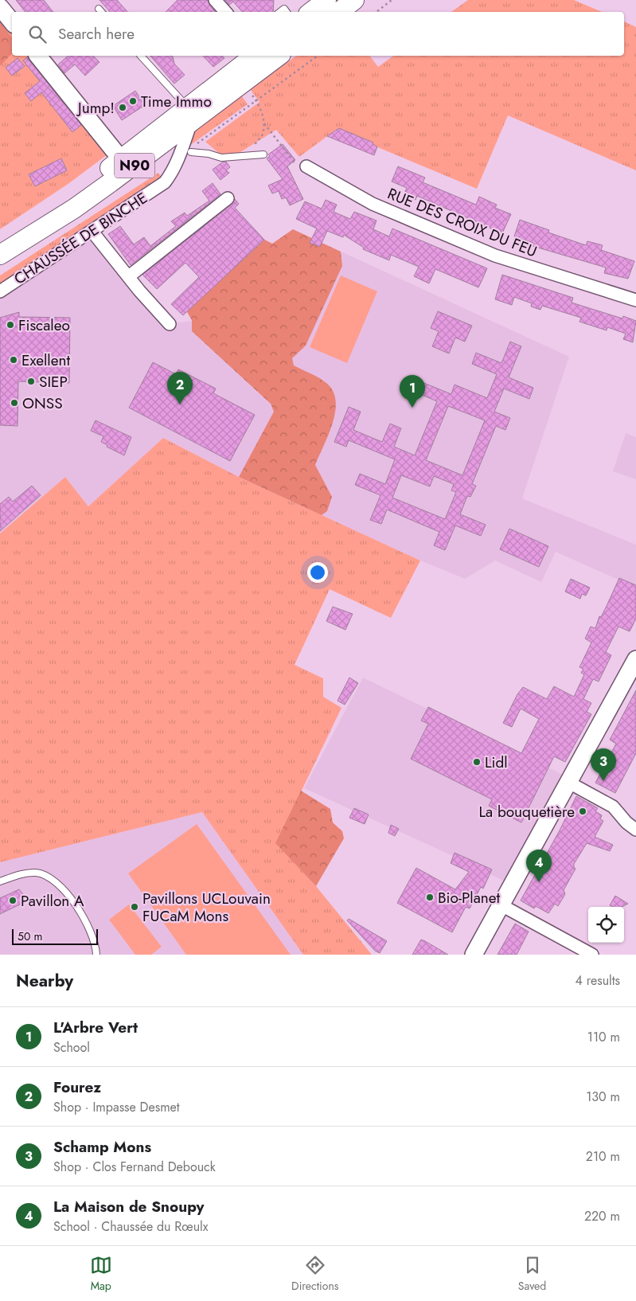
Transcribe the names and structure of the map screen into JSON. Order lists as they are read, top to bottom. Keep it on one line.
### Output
{"streets":{"main road":["N90","CHAUSSÉE DE BINCHE"],"street":["RUE DES CROIX DU FEU"]},"places":["Time Immo","Jump!","Fiscaleo","Exellent","SIEP","ONSS","Lidl","La bouquetière","Bio-Planet","Pavillon A","Pavillons UCLouvain FUCaM Mons"],"scale_bar":"50 m","page":{"search":"Search here","pins":["2","1","3","4"],"scale":"50 m","heading":["Nearby","4 results"],"list":[{"mark":"1","name":"L'Arbre Vert","note":"School","value":"110 m"},{"mark":"2","name":"Fourez","note":"Shop · Impasse Desmet","value":"130 m"},{"mark":"3","name":"Schamp Mons","note":"Shop · Clos Fernand Debouck","value":"210 m"},{"mark":"4","name":"La Maison de Snoupy","note":"School · Chaussée du Rœulx","value":"220 m"}],"nav":["Map","Directions","Saved"]}}
